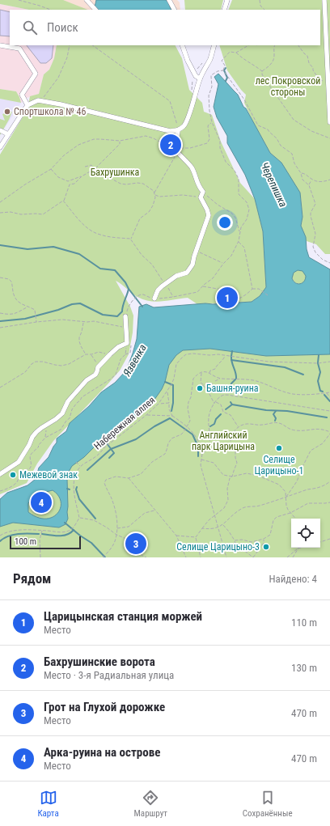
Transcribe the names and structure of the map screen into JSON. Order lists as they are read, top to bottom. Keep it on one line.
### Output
{"streets":{"path":["Набережная аллея"]},"water":["Черепишка","Язвенка"],"parks":["лес Покровской стороны","Бахрушинка","Английский парк Царицына"],"places":["Спортшкола № 46","Башня-руина","Селище Царицыно-1","Межевой знак","Селище Царицыно-3"],"scale_bar":"100 m","page":{"search":"Поиск","pins":["2","1","4","3"],"scale":"100 m","heading":["Рядом","Найдено: 4"],"list":[{"mark":"1","name":"Царицынская станция моржей","note":"Место","value":"110 m"},{"mark":"2","name":"Бахрушинские ворота","note":"Место · 3-я Радиальная улица","value":"130 m"},{"mark":"3","name":"Грот на Глухой дорожке","note":"Место","value":"470 m"},{"mark":"4","name":"Арка-руина на острове","note":"Место","value":"470 m"}],"nav":["Карта","Маршрут","Сохранённые"]}}
